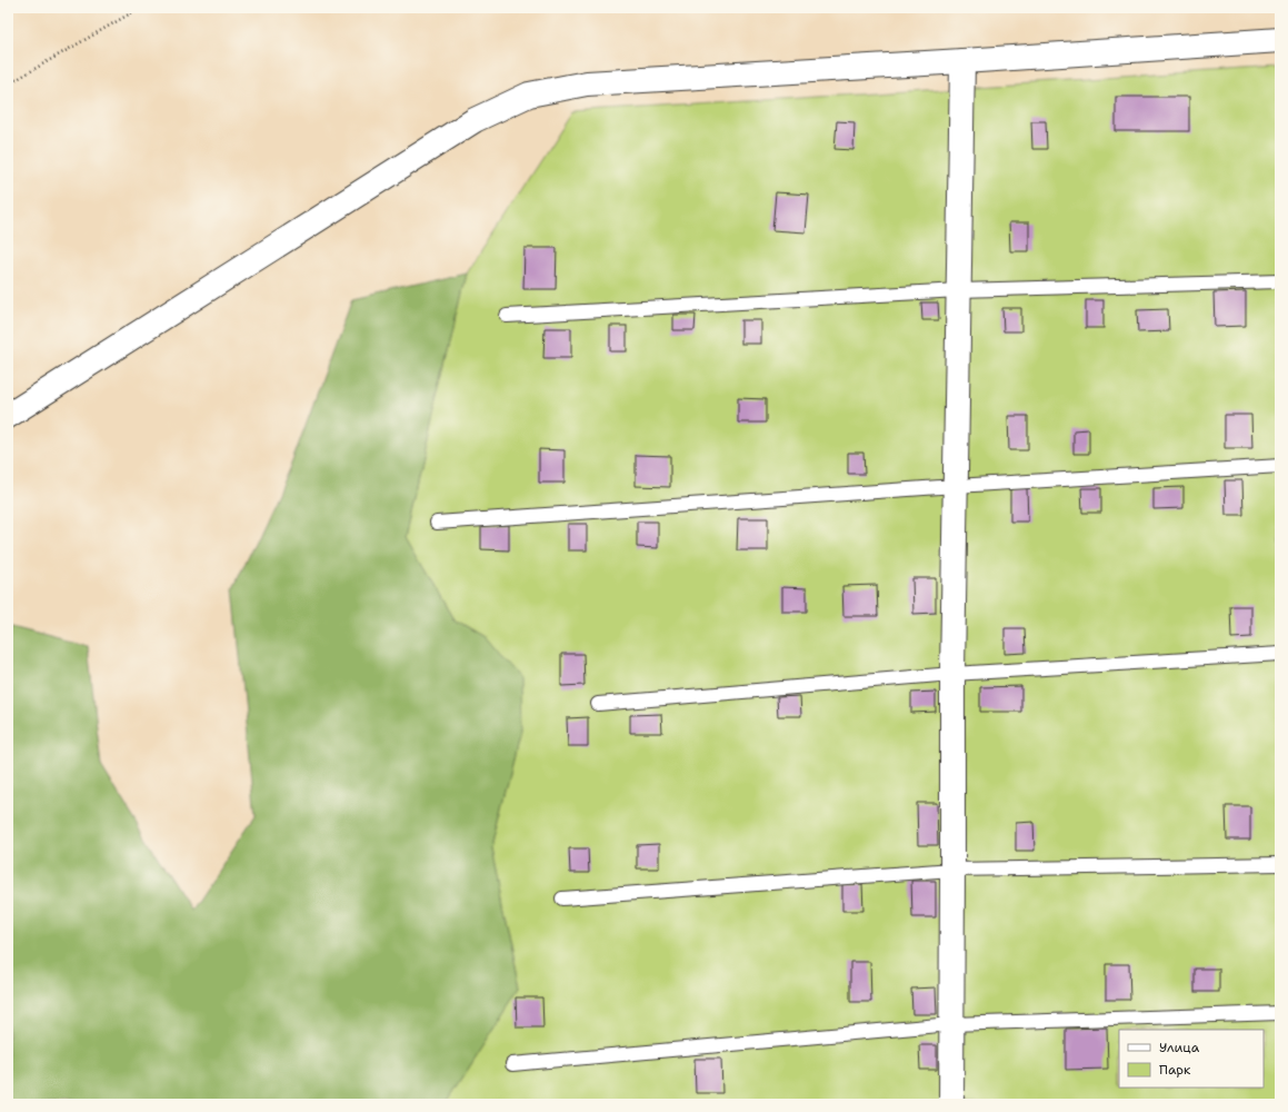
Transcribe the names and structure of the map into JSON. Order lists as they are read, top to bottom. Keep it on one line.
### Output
{"legend":["Улица","Парк"]}
